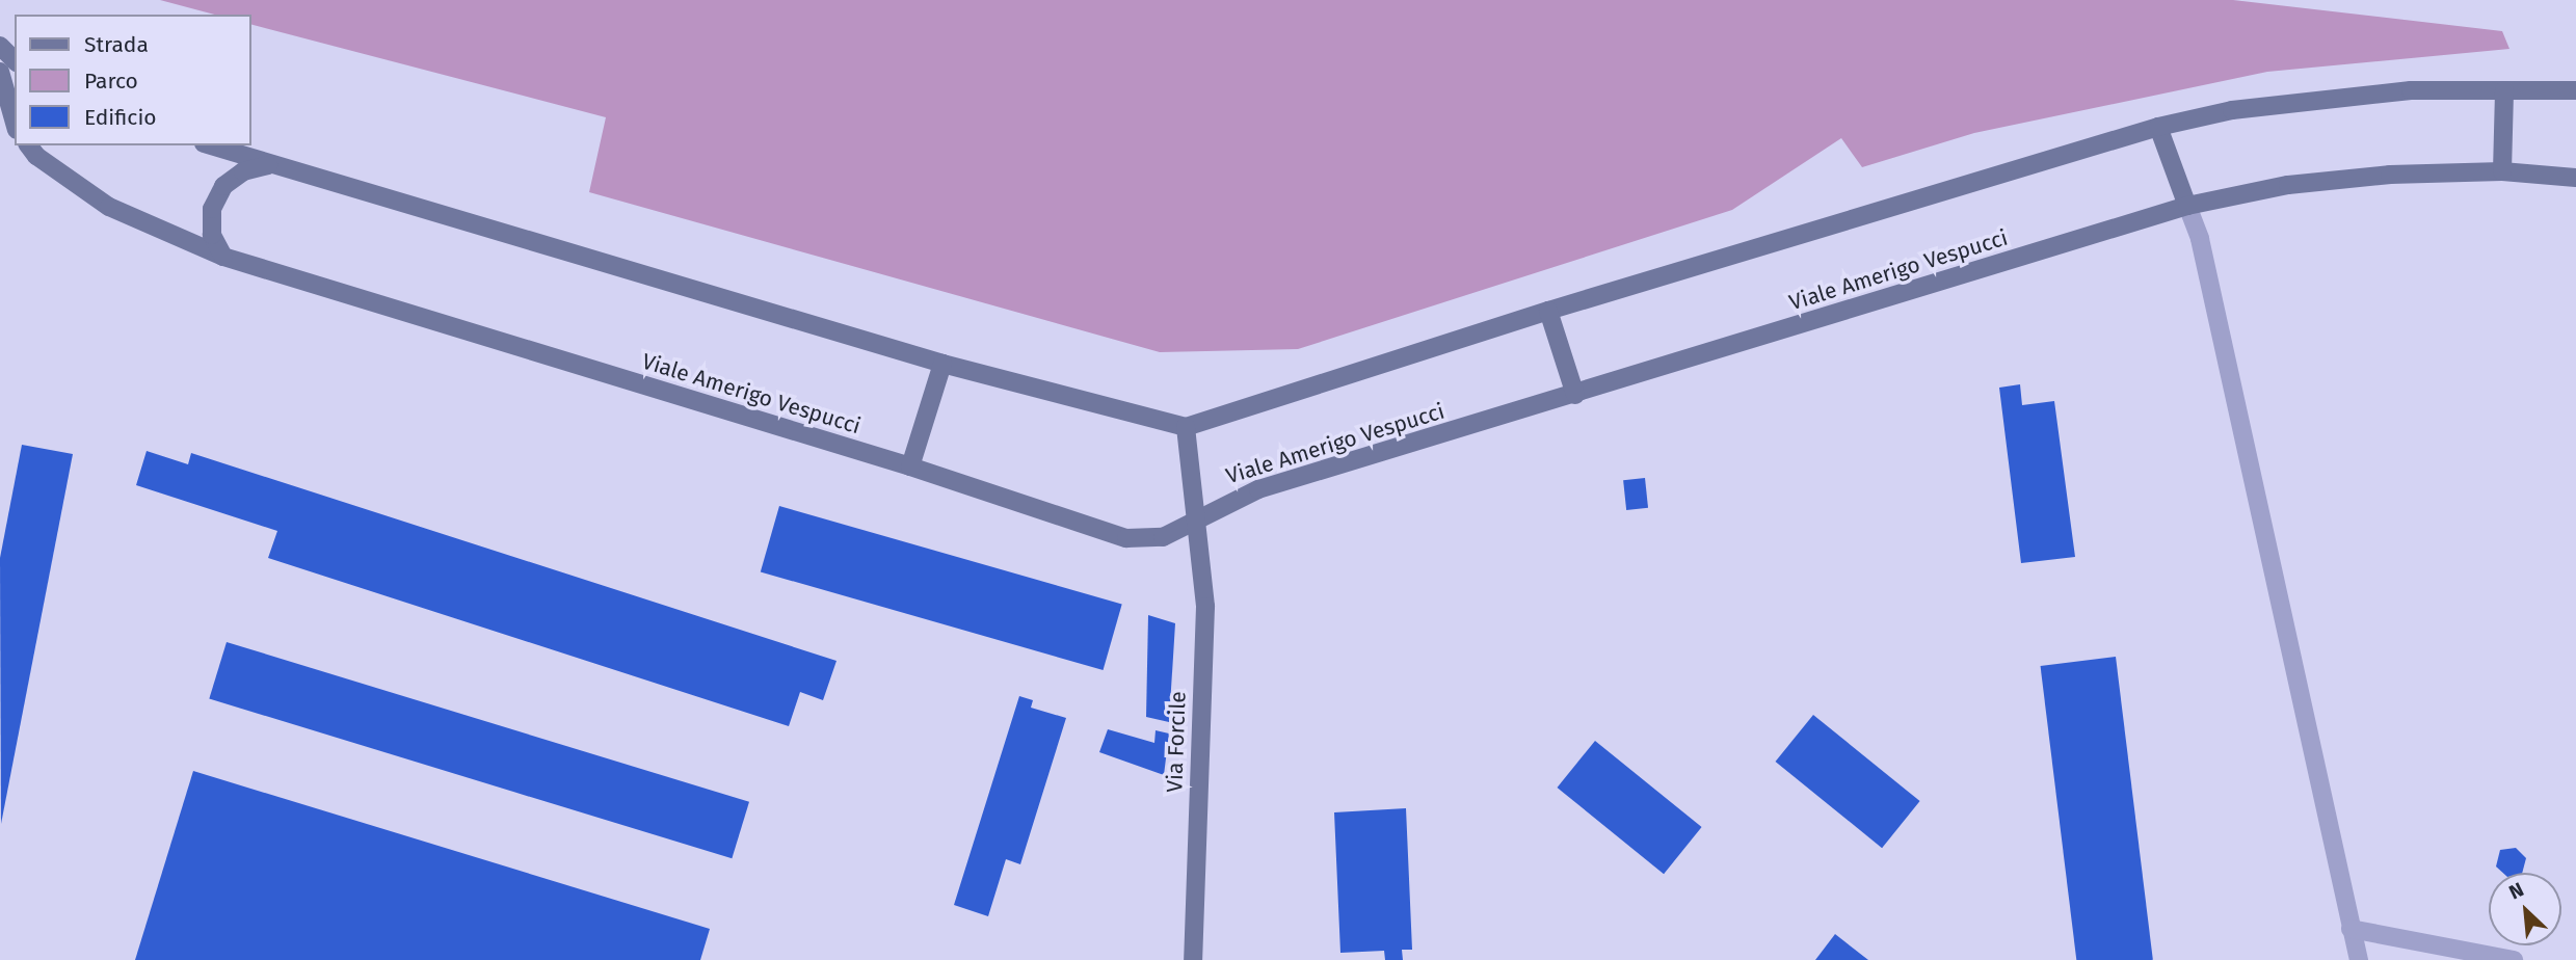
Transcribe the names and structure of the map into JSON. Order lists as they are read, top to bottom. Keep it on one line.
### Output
{"streets":{"street":["Viale Amerigo Vespucci","Via Forcile"]},"crossings":[["Viale Amerigo Vespucci","Via Forcile"]],"legend":["Strada","Parco","Edificio"],"north":"top left"}
